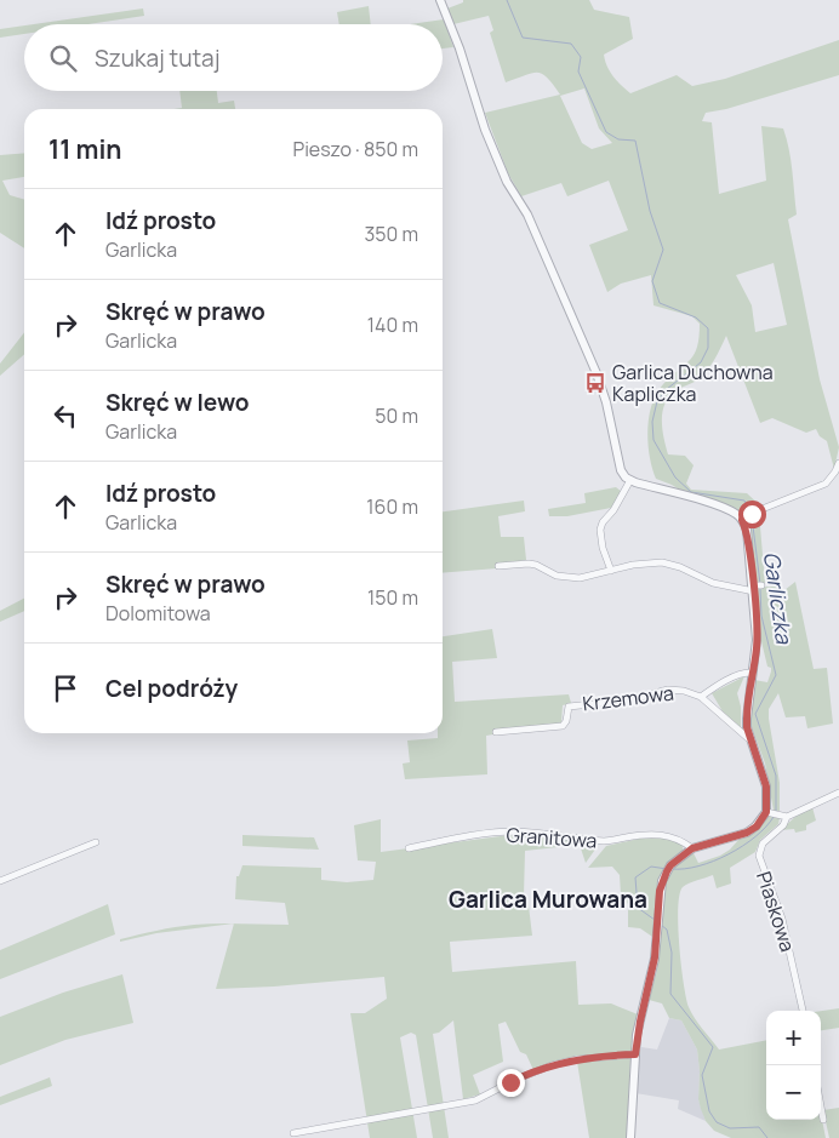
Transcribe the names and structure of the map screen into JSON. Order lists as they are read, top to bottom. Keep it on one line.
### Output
{"streets":{"street":["Krzemowa","Granitowa","Piaskowa"]},"districts":["Garlica Murowana"],"water":["Garliczka"],"places":{"bus stop":["Garlica Duchowna Kapliczka"]},"page":{"search":"Szukaj tutaj","heading":["11 min","Pieszo · 850 m"],"list":[["Idź prosto","Garlicka","350 m"],["Skręć w prawo","Garlicka","140 m"],["Skręć w lewo","Garlicka","50 m"],["Idź prosto","Garlicka","160 m"],["Skręć w prawo","Dolomitowa","150 m"],"Cel podróży"],"map_buttons":["+","−"]}}
